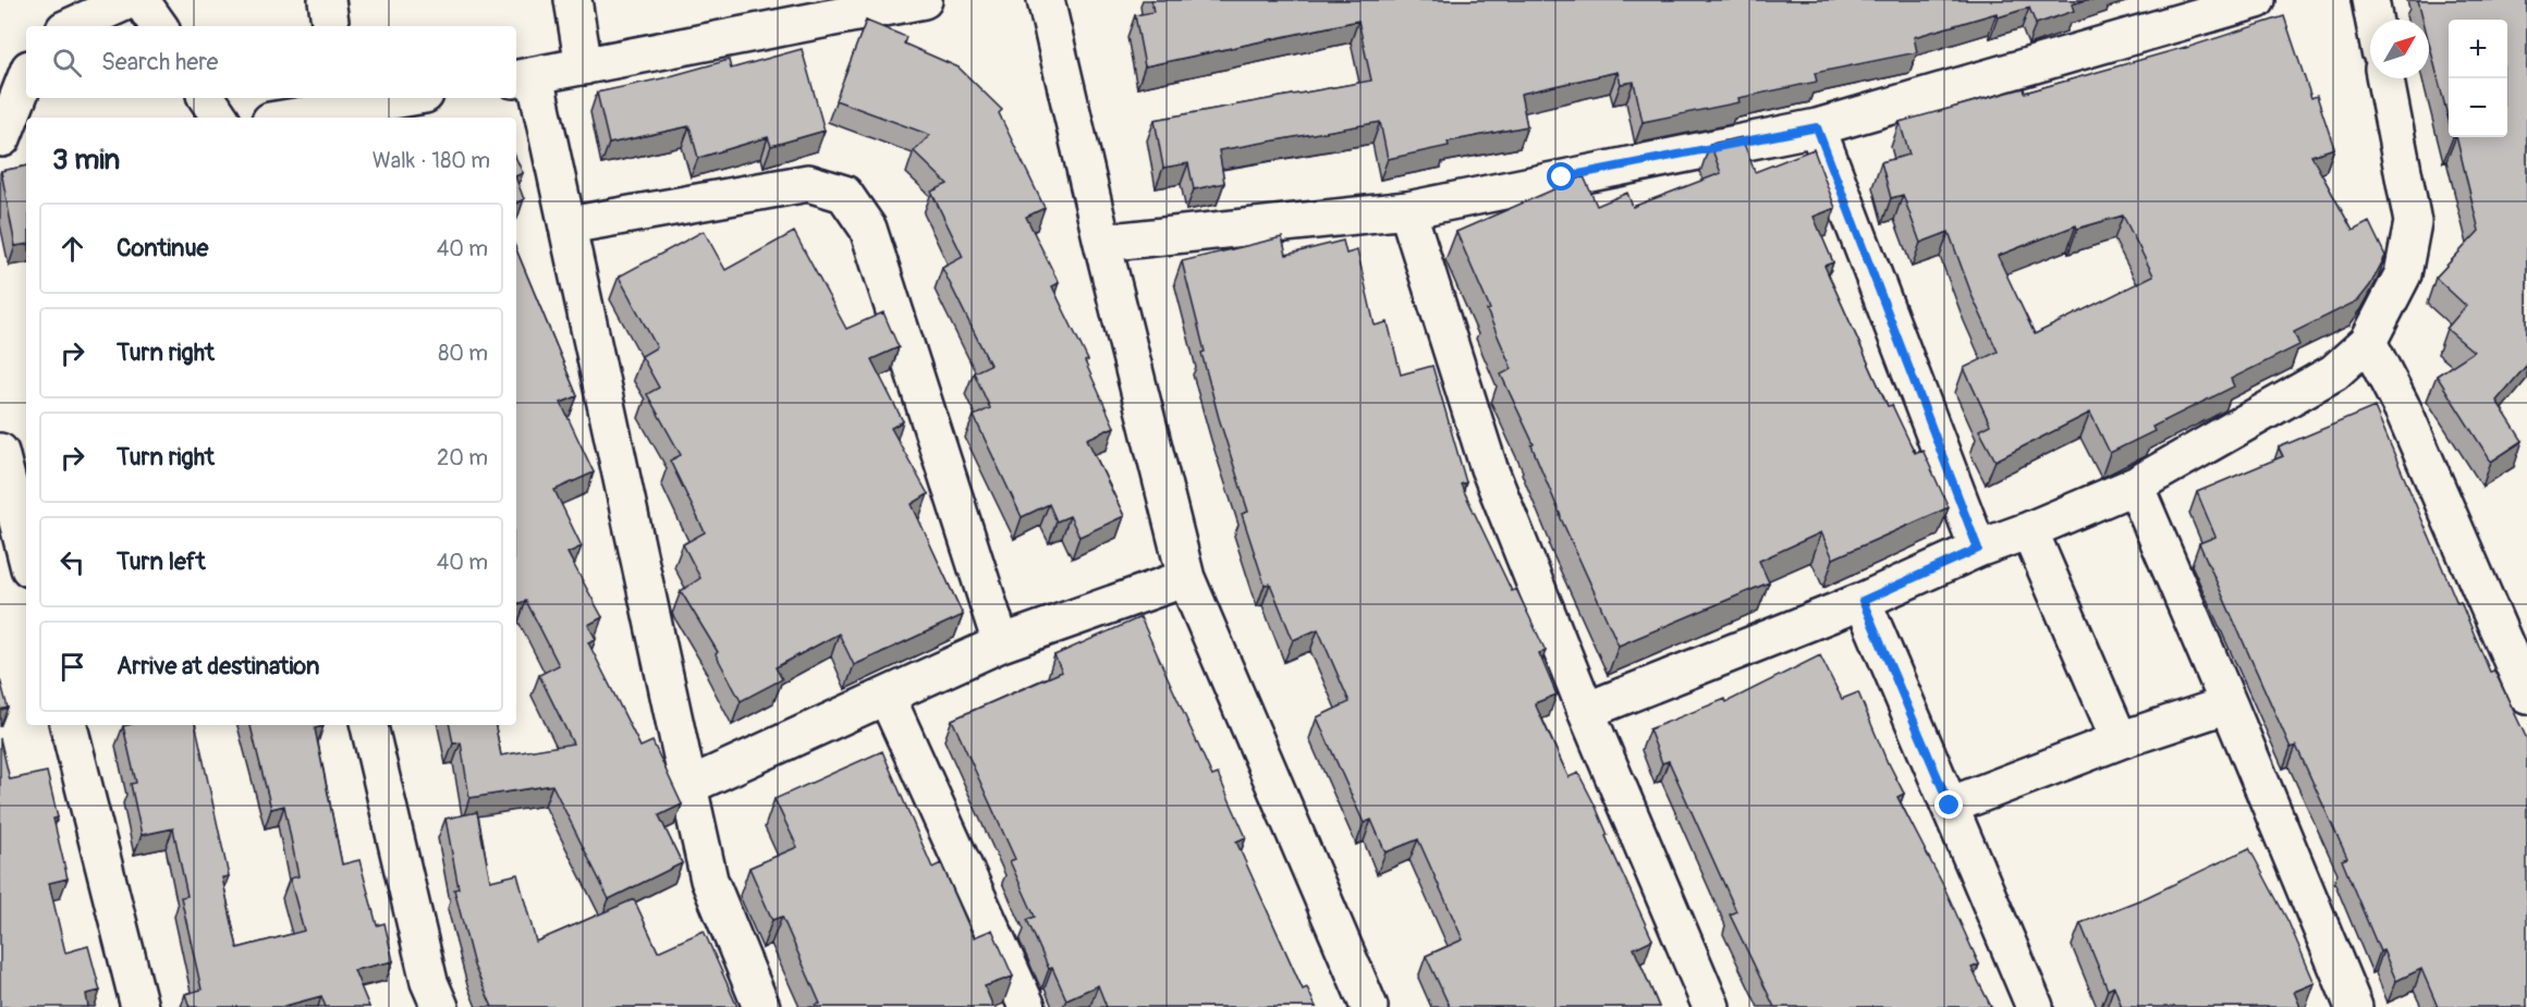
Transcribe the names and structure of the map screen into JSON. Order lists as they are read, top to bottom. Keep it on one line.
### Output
{"north":"top right","page":{"map_buttons":["+","−"],"search":"Search here","heading":["3 min","Walk · 180 m"],"list":[["Continue","40 m"],["Turn right","80 m"],["Turn right","20 m"],["Turn left","40 m"],"Arrive at destination"]}}
